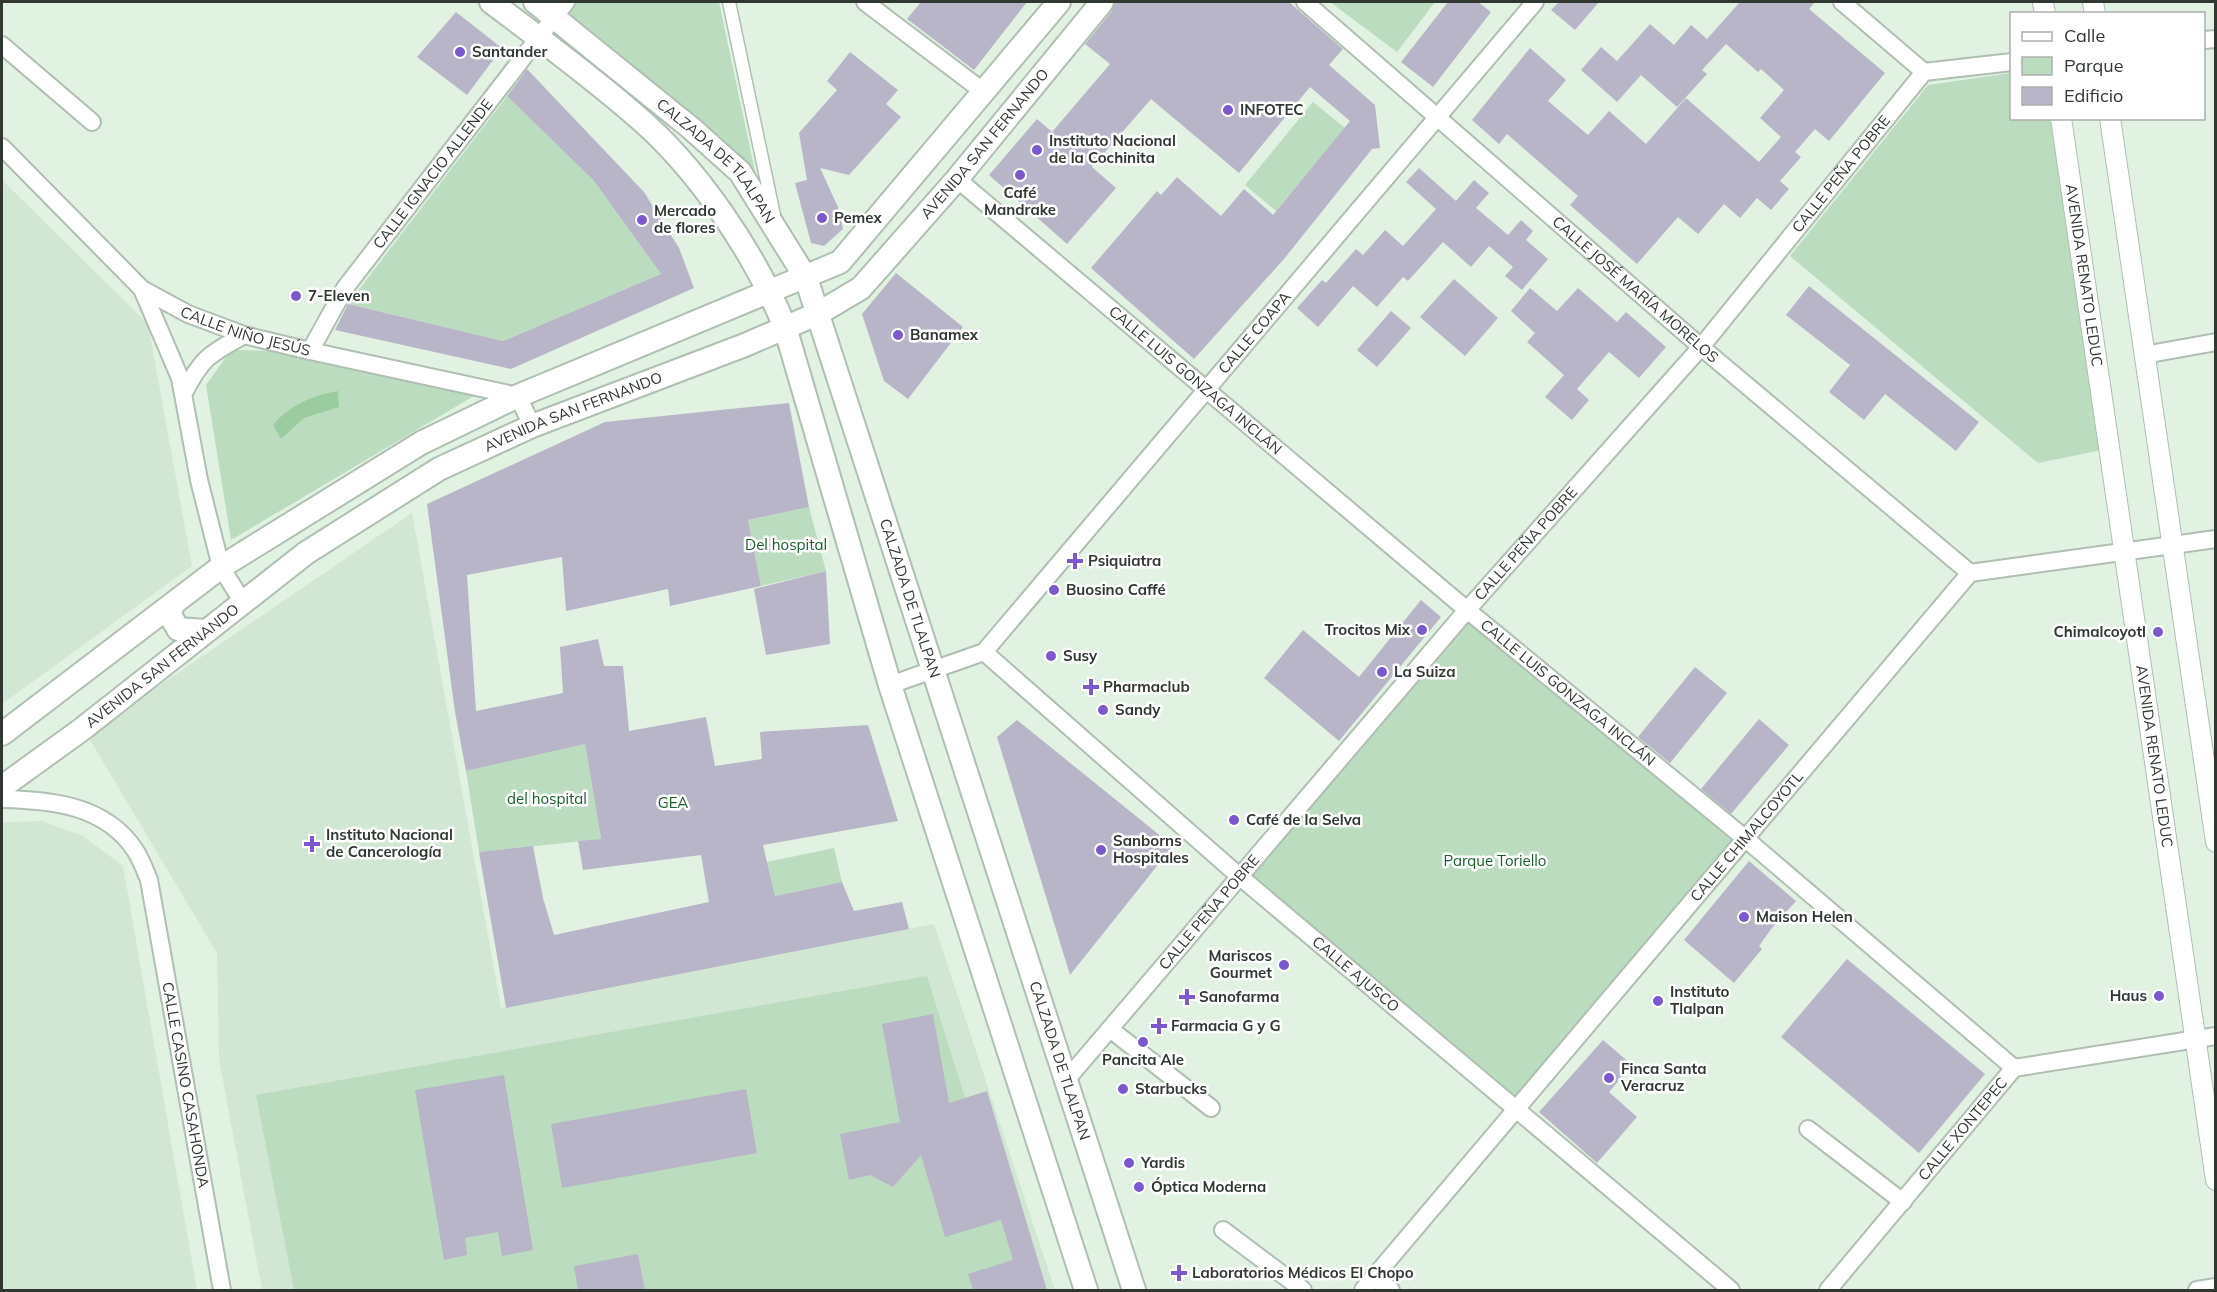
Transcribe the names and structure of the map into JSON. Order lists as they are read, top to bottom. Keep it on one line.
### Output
{"streets":{"main road":["AVENIDA SAN FERNANDO","CALZADA DE TLALPAN"],"street":["CALLE IGNACIO ALLENDE","CALLE PEÑA POBRE","AVENIDA RENATO LEDUC","CALLE JOSÉ MARÍA MORELOS","CALLE NIÑO JESÚS","CALLE COAPA","CALLE LUIS GONZAGA INCLÁN","CALLE CHIMALCOYOTL","CALLE AJUSCO","CALLE CASINO CASAHONDA","CALLE XONTEPEC"]},"crossings":[["AVENIDA SAN FERNANDO","CALZADA DE TLALPAN"],["AVENIDA SAN FERNANDO","CALLE LUIS GONZAGA INCLÁN"],["CALZADA DE TLALPAN","CALLE IGNACIO ALLENDE"],["CALZADA DE TLALPAN","CALLE PEÑA POBRE"],["CALZADA DE TLALPAN","CALLE COAPA"],["CALLE IGNACIO ALLENDE","CALLE NIÑO JESÚS"],["CALLE PEÑA POBRE","CALLE JOSÉ MARÍA MORELOS"],["CALLE PEÑA POBRE","CALLE LUIS GONZAGA INCLÁN"],["CALLE PEÑA POBRE","CALLE AJUSCO"],["AVENIDA RENATO LEDUC","CALLE XONTEPEC"],["CALLE JOSÉ MARÍA MORELOS","CALLE COAPA"],["CALLE JOSÉ MARÍA MORELOS","CALLE CHIMALCOYOTL"],["CALLE COAPA","CALLE LUIS GONZAGA INCLÁN"],["CALLE COAPA","CALLE AJUSCO"],["CALLE LUIS GONZAGA INCLÁN","CALLE CHIMALCOYOTL"],["CALLE LUIS GONZAGA INCLÁN","CALLE XONTEPEC"],["CALLE CHIMALCOYOTL","CALLE AJUSCO"]],"parks":["Del hospital","del hospital","GEA","Parque Toriello"],"places":{"other":["Santander","INFOTEC","Instituto Nacional de la Cochinita","Café Mandrake","Pemex","Mercado de flores","7-Eleven","Banamex","Buosino Caffé","Trocitos Mix","Chimalcoyotl","Susy","La Suiza","Sandy","Café de la Selva","Sanborns Hospitales","Maison Helen","Mariscos Gourmet","Haus","Instituto Tlalpan","Pancita Ale","Finca Santa Veracruz","Starbucks","Yardis","Óptica Moderna"],"health":["Psiquiatra","Pharmaclub","Instituto Nacional de Cancerología","Sanofarma","Farmacia G y G","Laboratorios Médicos El Chopo"]},"legend":["Calle","Parque","Edificio"]}
